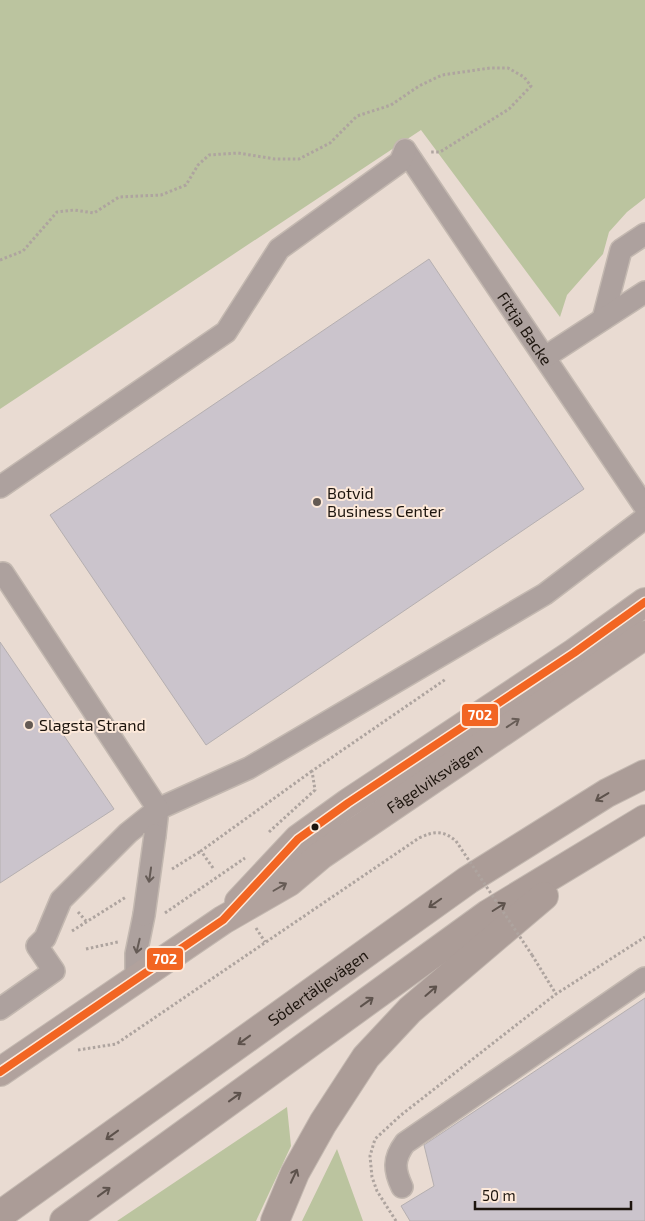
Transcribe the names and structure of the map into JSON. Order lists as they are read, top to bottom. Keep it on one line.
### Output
{"streets":{"highway":["Södertäljevägen"],"main road":["Fågelviksvägen"],"street":["Fittja Backe"]},"places":["Botvid Business Center","Slagsta Strand"],"lines":["transit line 702"],"scale_bar":"50 m"}
